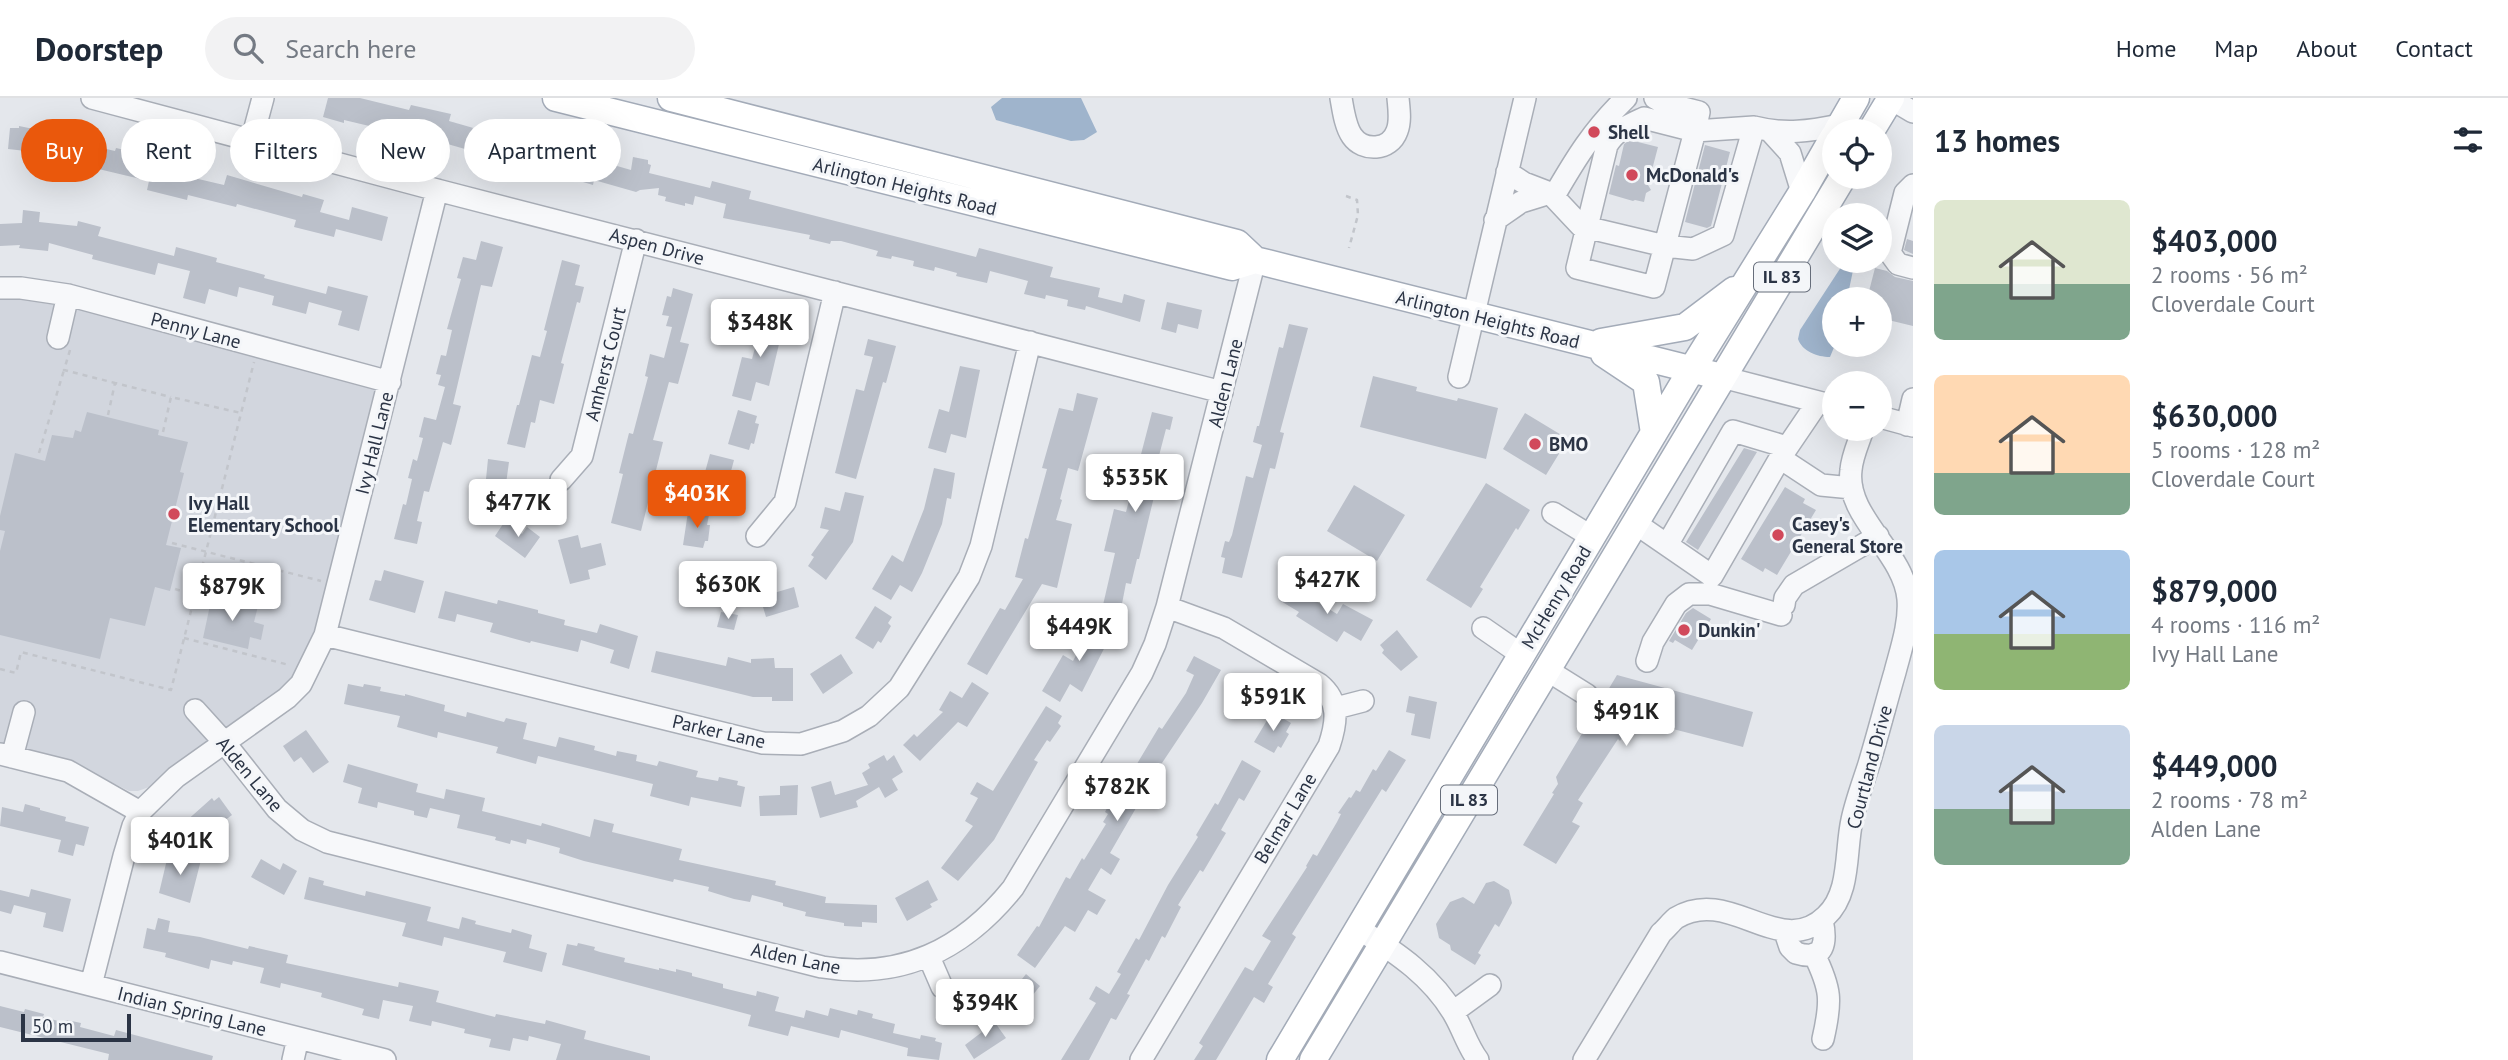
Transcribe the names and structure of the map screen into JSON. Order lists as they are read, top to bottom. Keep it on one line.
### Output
{"streets":{"main road":["Arlington Heights Road","IL 83","McHenry Road"],"street":["Aspen Drive","Penny Lane","Amherst Court","Alden Lane","Ivy Hall Lane","Parker Lane","Courtland Drive","Belmar Lane","Indian Spring Lane"]},"crossings":[["Arlington Heights Road","Alden Lane"],["Arlington Heights Road","McHenry Road"],["Aspen Drive","Amherst Court"],["Aspen Drive","Alden Lane"],["Aspen Drive","Ivy Hall Lane"],["Aspen Drive","Parker Lane"],["Penny Lane","Ivy Hall Lane"],["Alden Lane","Ivy Hall Lane"],["Ivy Hall Lane","Parker Lane"],["Ivy Hall Lane","Indian Spring Lane"]],"places":["Shell","McDonald's","BMO","Ivy Hall Elementary School","Casey's General Store","Dunkin'"],"scale_bar":"50 m","page":{"header":"Doorstep","search":"Search here","nav":["Home","Map","About","Contact"],"heading":"13 homes","map_buttons":["+","−"],"chip":["Buy","Rent","Filters","New","Apartment"],"list":[{"name":"$403,000","note":"2 rooms · 56 m² · Cloverdale Court"},{"name":"$630,000","note":"5 rooms · 128 m² · Cloverdale Court"},{"name":"$879,000","note":"4 rooms · 116 m² · Ivy Hall Lane"},{"name":"$449,000","note":"2 rooms · 78 m² · Alden Lane"}],"price":["$348K","$535K","$403K","$477K","$427K","$630K","$879K","$449K","$591K","$491K","$782K","$401K","$394K"],"scale":"50 m"}}
